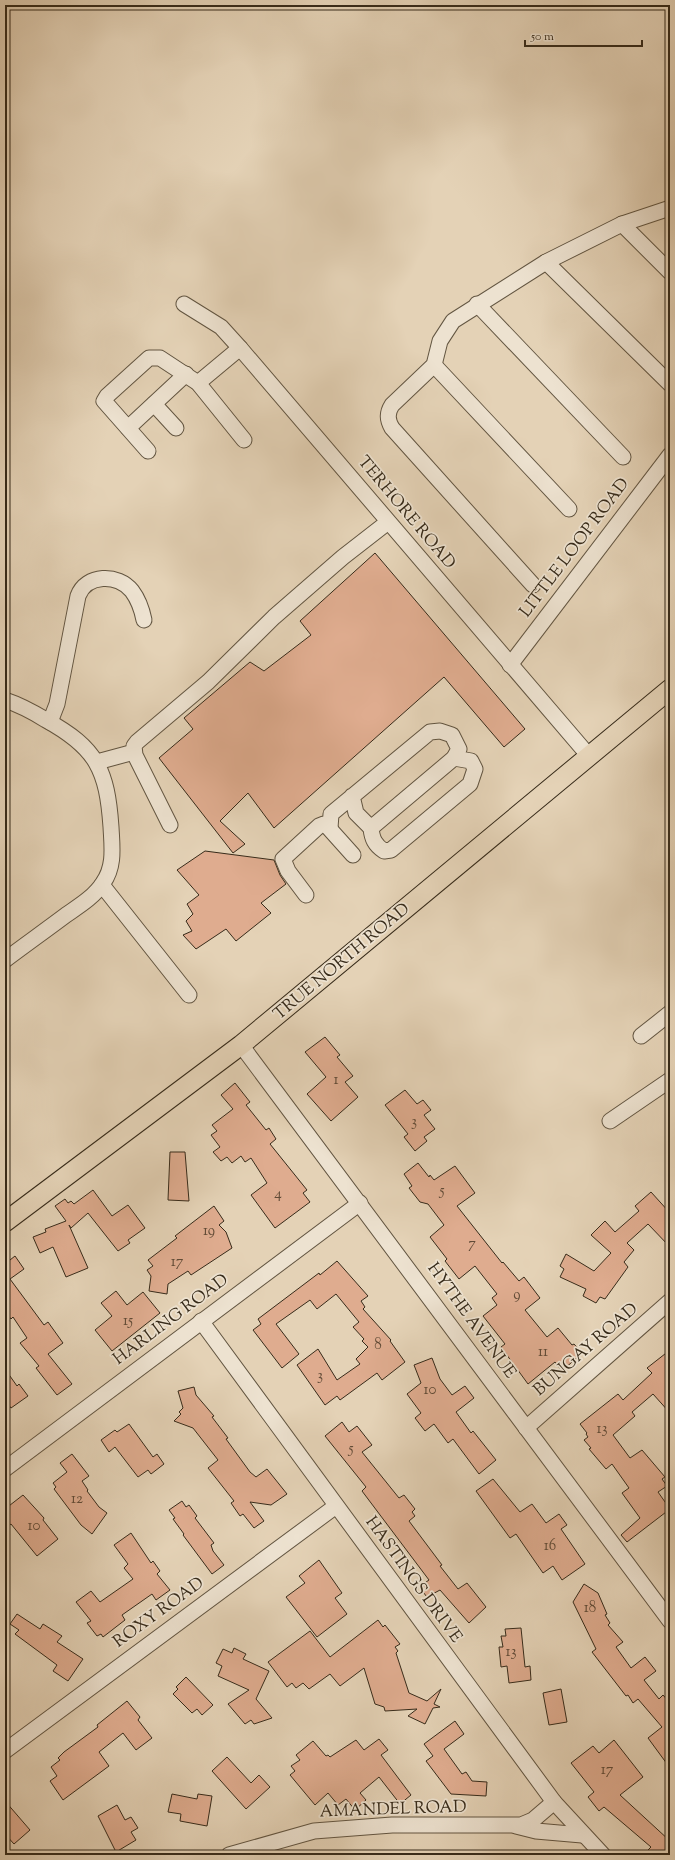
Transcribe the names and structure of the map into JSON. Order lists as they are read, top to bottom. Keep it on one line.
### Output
{"streets":{"main road":["TRUE NORTH ROAD"],"street":["TERHORE ROAD","LITTLE LOOP ROAD","HARLING ROAD","HYTHE AVENUE","BUNGAY ROAD","HASTINGS DRIVE","ROXY ROAD","AMANDEL ROAD"]},"crossings":[["TERHORE ROAD","LITTLE LOOP ROAD"],["TERHORE ROAD","TRUE NORTH ROAD"],["TRUE NORTH ROAD","HYTHE AVENUE"],["HARLING ROAD","HYTHE AVENUE"],["HARLING ROAD","HASTINGS DRIVE"],["HYTHE AVENUE","BUNGAY ROAD"],["HASTINGS DRIVE","ROXY ROAD"],["HASTINGS DRIVE","AMANDEL ROAD"]],"house_numbers":["1","3","5","4","19","7","17","9","15","8","11","3","10","13","5","12","10","16","18","13","17"],"scale_bar":"50 m"}
